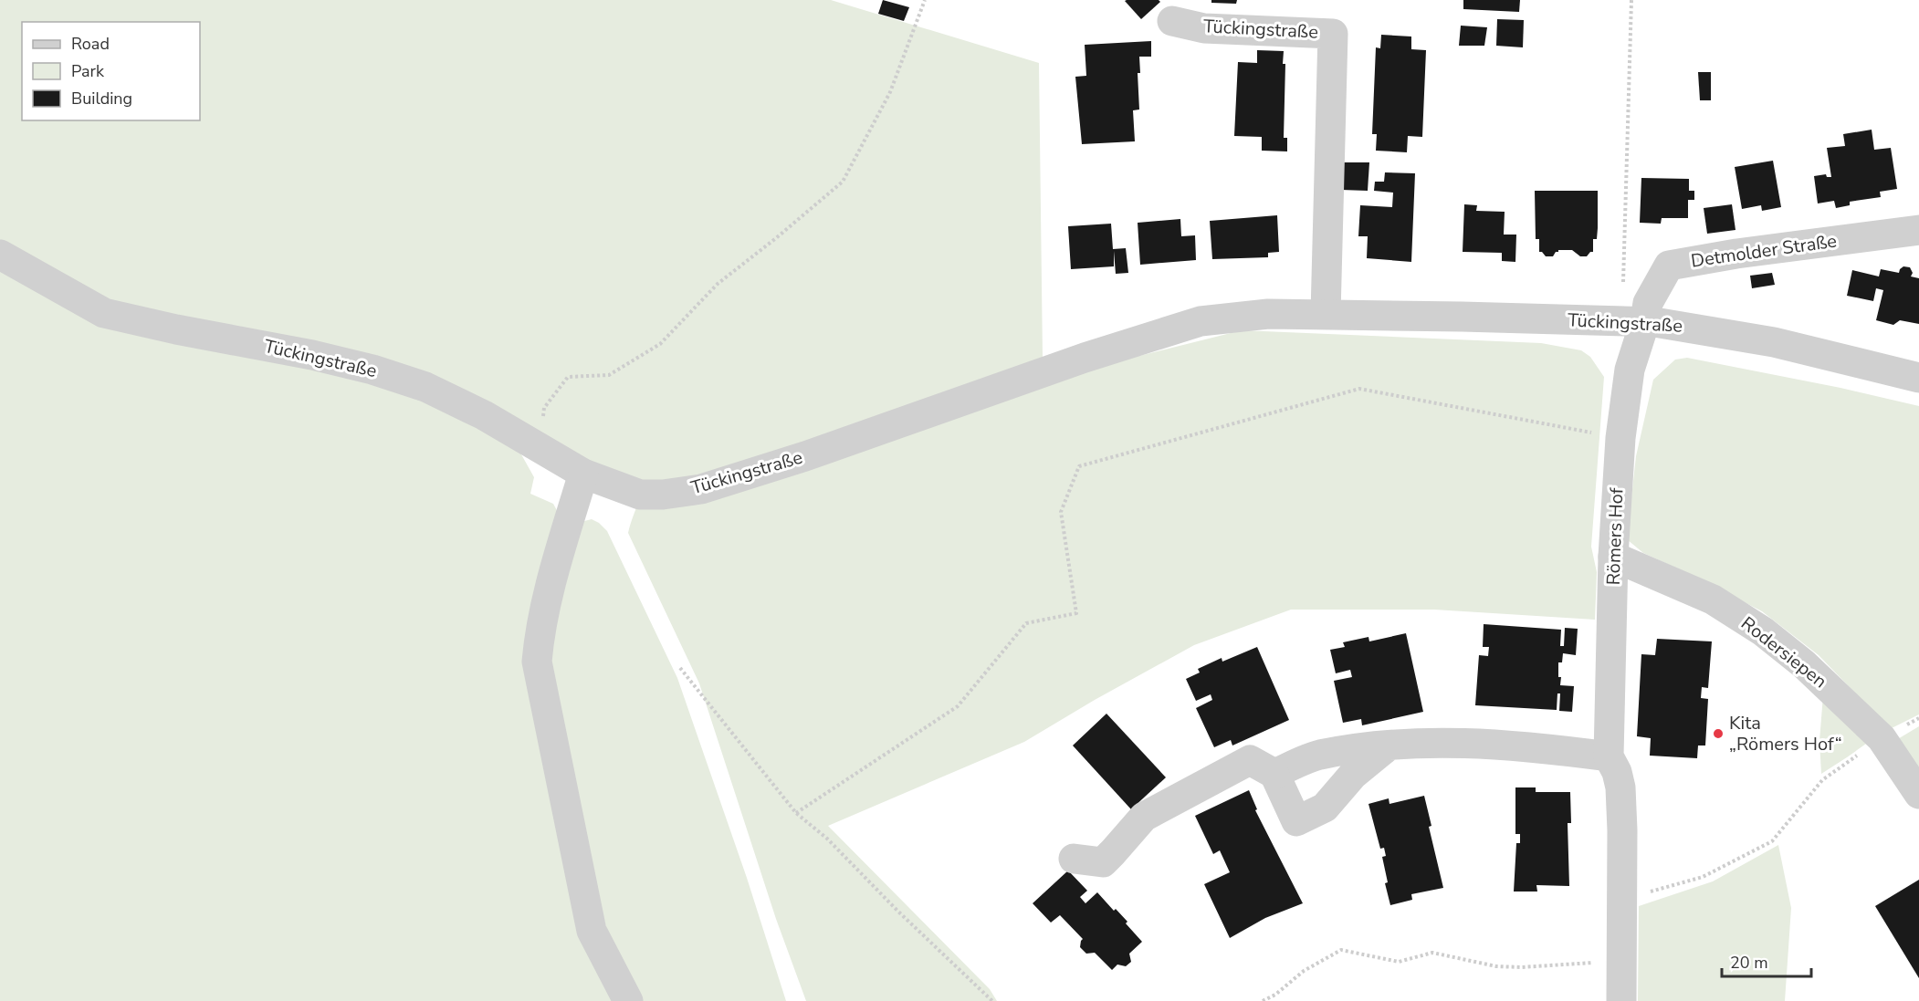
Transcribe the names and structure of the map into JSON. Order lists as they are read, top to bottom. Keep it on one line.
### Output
{"streets":{"street":["Tückingstraße","Detmolder Straße","Römers Hof","Rodersiepen"]},"crossings":[["Tückingstraße","Detmolder Straße"],["Tückingstraße","Römers Hof"],["Detmolder Straße","Römers Hof"],["Römers Hof","Rodersiepen"]],"places":["Kita „Römers Hof“"],"legend":["Road","Park","Building"],"scale_bar":"20 m"}
